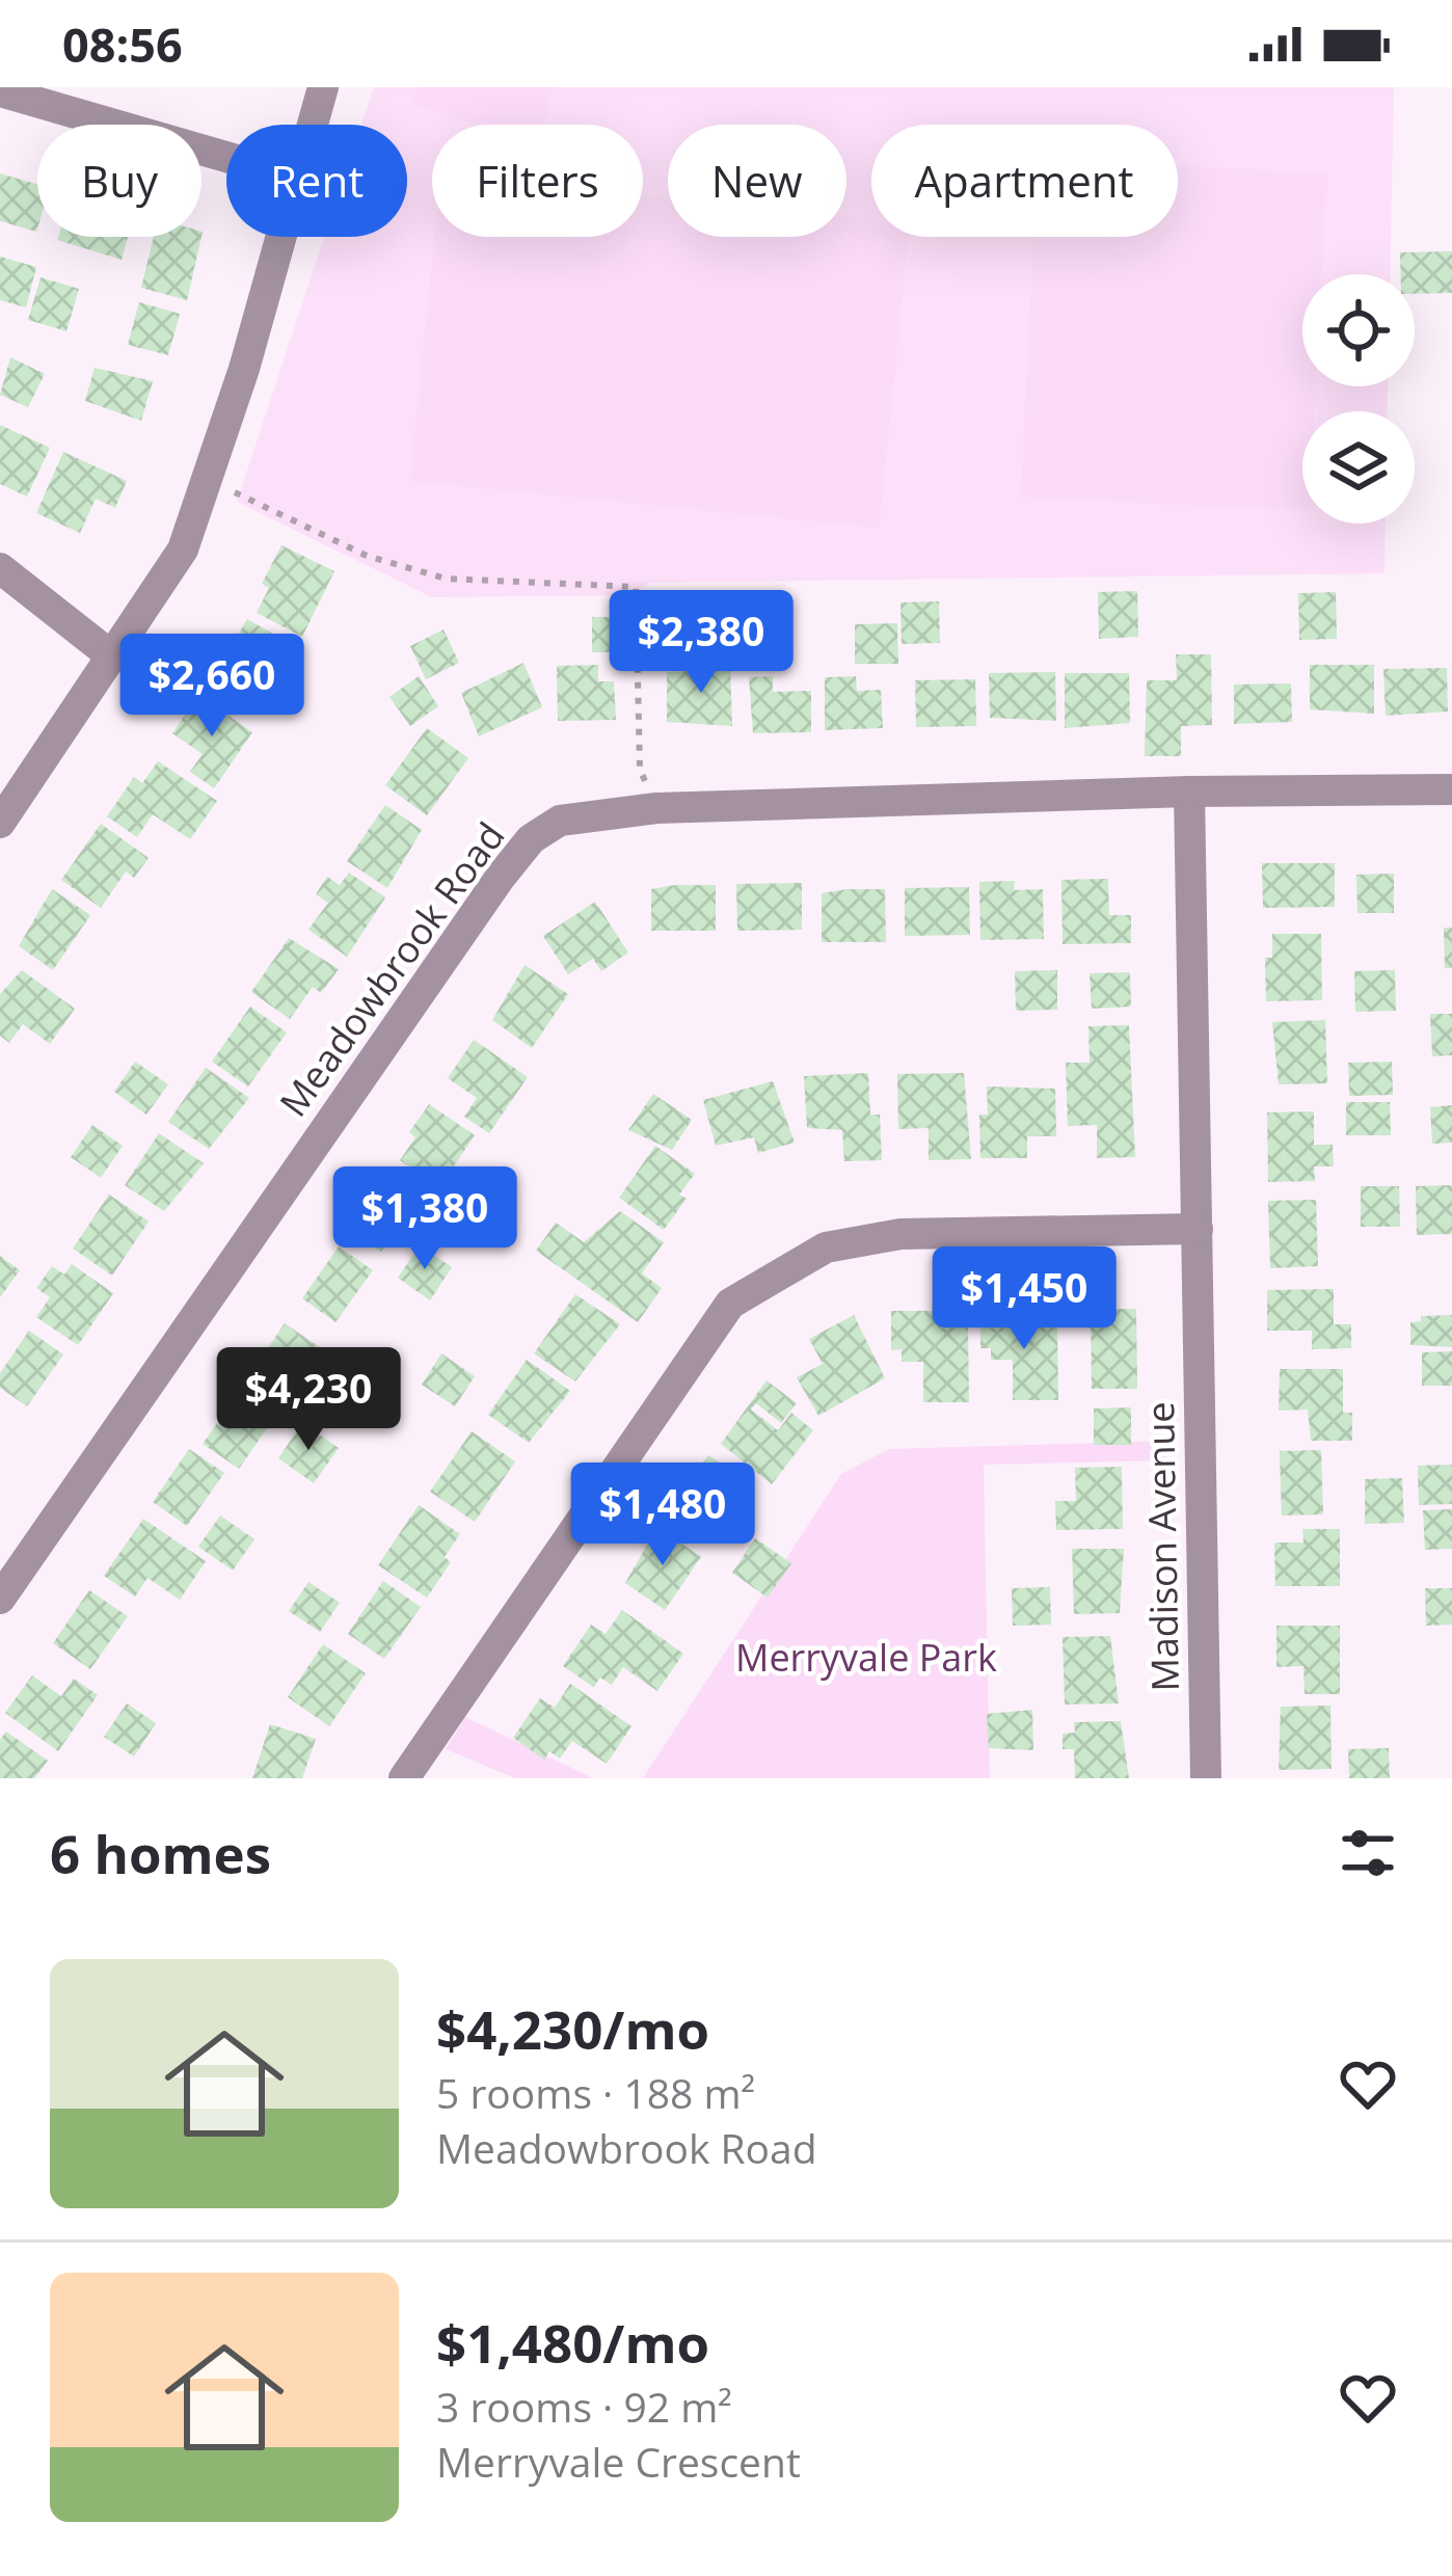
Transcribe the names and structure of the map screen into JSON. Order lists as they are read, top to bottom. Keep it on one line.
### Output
{"streets":{"street":["Meadowbrook Road","Madison Avenue"]},"crossings":[["Meadowbrook Road","Madison Avenue"]],"parks":["Merryvale Park"],"page":{"status":"08:56","chip":["Buy","Rent","Filters","New","Apartment"],"price":["$2,380","$2,660","$1,380","$1,450","$4,230","$1,480"],"heading":"6 homes","list":[{"name":"$4,230/mo","note":"5 rooms · 188 m² · Meadowbrook Road"},{"name":"$1,480/mo","note":"3 rooms · 92 m² · Merryvale Crescent"}]}}
